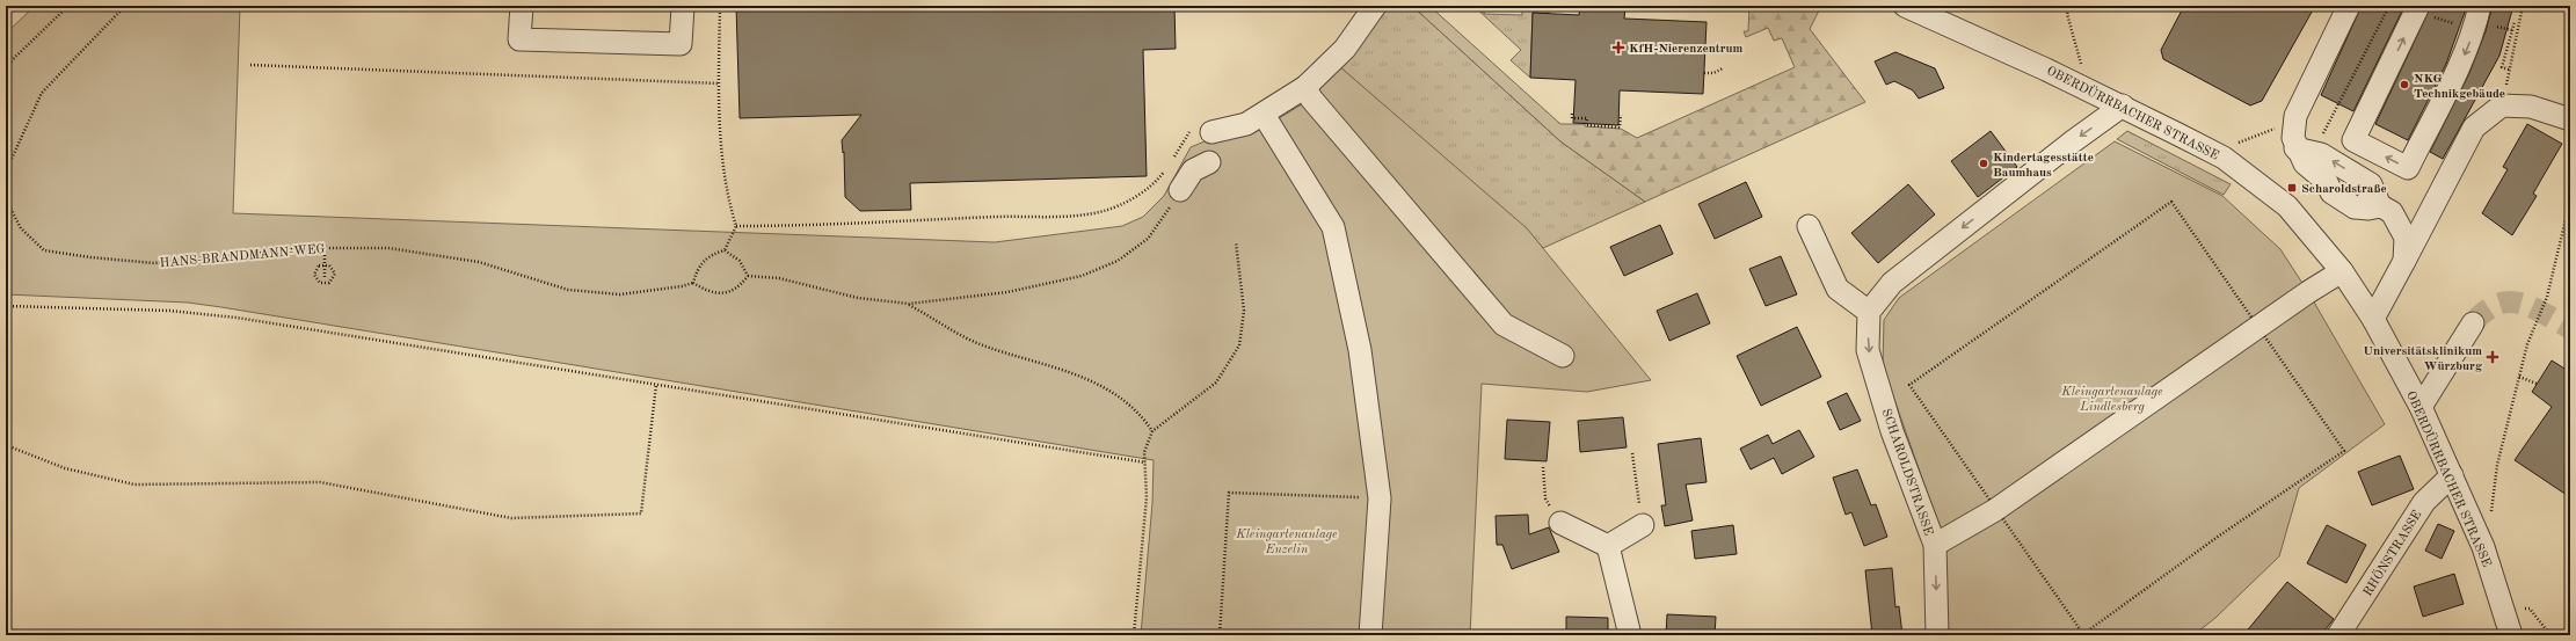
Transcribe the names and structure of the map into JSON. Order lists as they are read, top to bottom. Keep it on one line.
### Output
{"streets":{"street":["OBERDÜRRBACHER STRASSE","SCHAROLDSTRASSE","RHÖNSTRASSE"],"path":["HANS-BRANDMANN-WEG"]},"crossings":[["OBERDÜRRBACHER STRASSE","RHÖNSTRASSE"]],"one_way":["SCHAROLDSTRASSE"],"parks":["Kleingartenanlage Lindlesberg","Kleingartenanlage Enzelin"],"places":{"health":["KfH-Nierenzentrum","Universitätsklinikum Würzburg"],"other":["NKG Technikgebäude","Kindertagesstätte Baumhaus"],"transit":["Scharoldstraße"]}}
